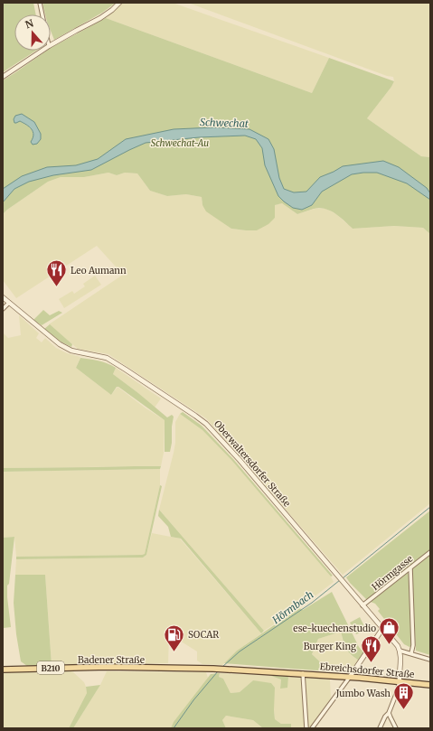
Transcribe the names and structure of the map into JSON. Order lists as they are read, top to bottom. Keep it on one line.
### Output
{"streets":{"main road":["Badener Straße","B210","Ebreichsdorfer Straße"],"street":["Oberwaltersdorfer Straße","Hörmgasse"]},"crossings":[["Oberwaltersdorfer Straße","Hörmgasse"],["Badener Straße","Ebreichsdorfer Straße"]],"water":["Schwechat","Hörmbach"],"parks":["Schwechat-Au"],"places":{"restaurant":["Leo Aumann","Burger King"],"shop":["ese-kuechenstudio"],"fuel station":["SOCAR"],"building":["Jumbo Wash"]},"north":"top"}
